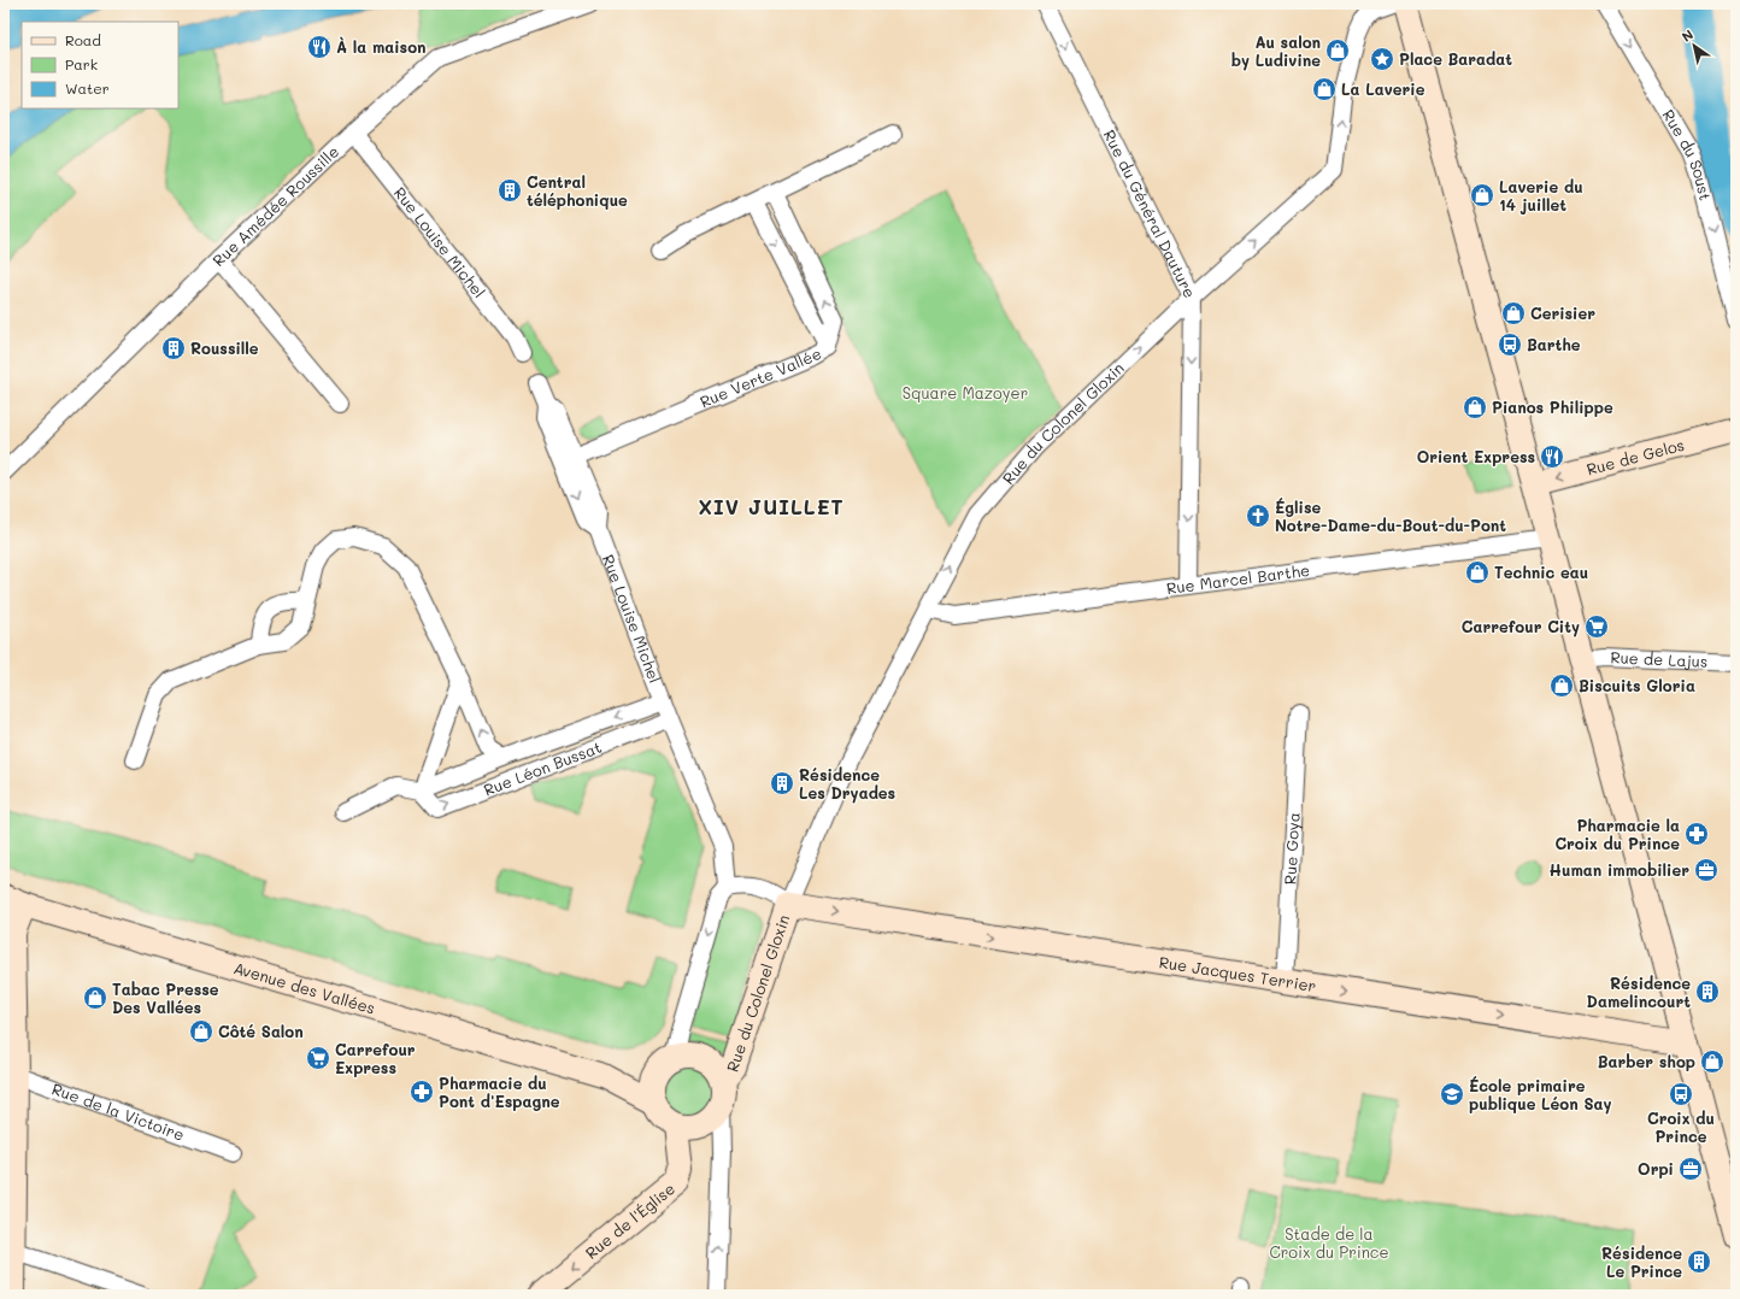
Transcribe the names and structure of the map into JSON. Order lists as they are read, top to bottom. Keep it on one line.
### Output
{"streets":{"street":["Rue du Soust","Rue Amédée Roussille","Rue du Général Dauture","Rue Louise Michel","Rue Verte Vallée","Rue du Colonel Gloxin","Rue de Gelos","Rue Marcel Barthe","Rue de Lajus","Rue Léon Bussat","Rue Goya","Rue Jacques Terrier","Avenue des Vallées","Rue de la Victoire","Rue de l'Église"]},"crossings":[["Rue Amédée Roussille","Rue Louise Michel"],["Rue du Général Dauture","Rue du Colonel Gloxin"],["Rue du Général Dauture","Rue Marcel Barthe"],["Rue Louise Michel","Rue Verte Vallée"],["Rue Louise Michel","Rue du Colonel Gloxin"],["Rue Louise Michel","Rue Léon Bussat"],["Rue du Colonel Gloxin","Rue Marcel Barthe"],["Rue du Colonel Gloxin","Rue Jacques Terrier"],["Rue du Colonel Gloxin","Avenue des Vallées"],["Rue du Colonel Gloxin","Rue de l'Église"],["Rue Goya","Rue Jacques Terrier"],["Avenue des Vallées","Rue de l'Église"]],"one_way":["Rue du Soust","Rue du Général Dauture","Rue du Colonel Gloxin","Rue de Gelos","Rue Jacques Terrier","Rue de l'Église"],"districts":["XIV JUILLET"],"parks":["Square Mazoyer","Stade de la Croix du Prince"],"places":{"restaurant":["À la maison","Orient Express"],"shop":["Au salon by Ludivine","La Laverie","Laverie du 14 juillet","Cerisier","Pianos Philippe","Technic eau","Biscuits Gloria","Tabac Presse Des Vallées","Côté Salon","Barber shop"],"place":["Place Baradat"],"building":["Central téléphonique","Roussille","Résidence Les Dryades","Résidence Damelincourt","Résidence Le Prince"],"bus stop":["Barthe","Croix du Prince"],"church":["Église Notre-Dame-du-Bout-du-Pont"],"supermarket":["Carrefour City","Carrefour Express"],"pharmacy":["Pharmacie la Croix du Prince","Pharmacie du Pont d'Espagne"],"office":["Human immobilier","Orpi"],"school or university":["École primaire publique Léon Say"]},"legend":["Road","Park","Water"],"north":"top left"}
